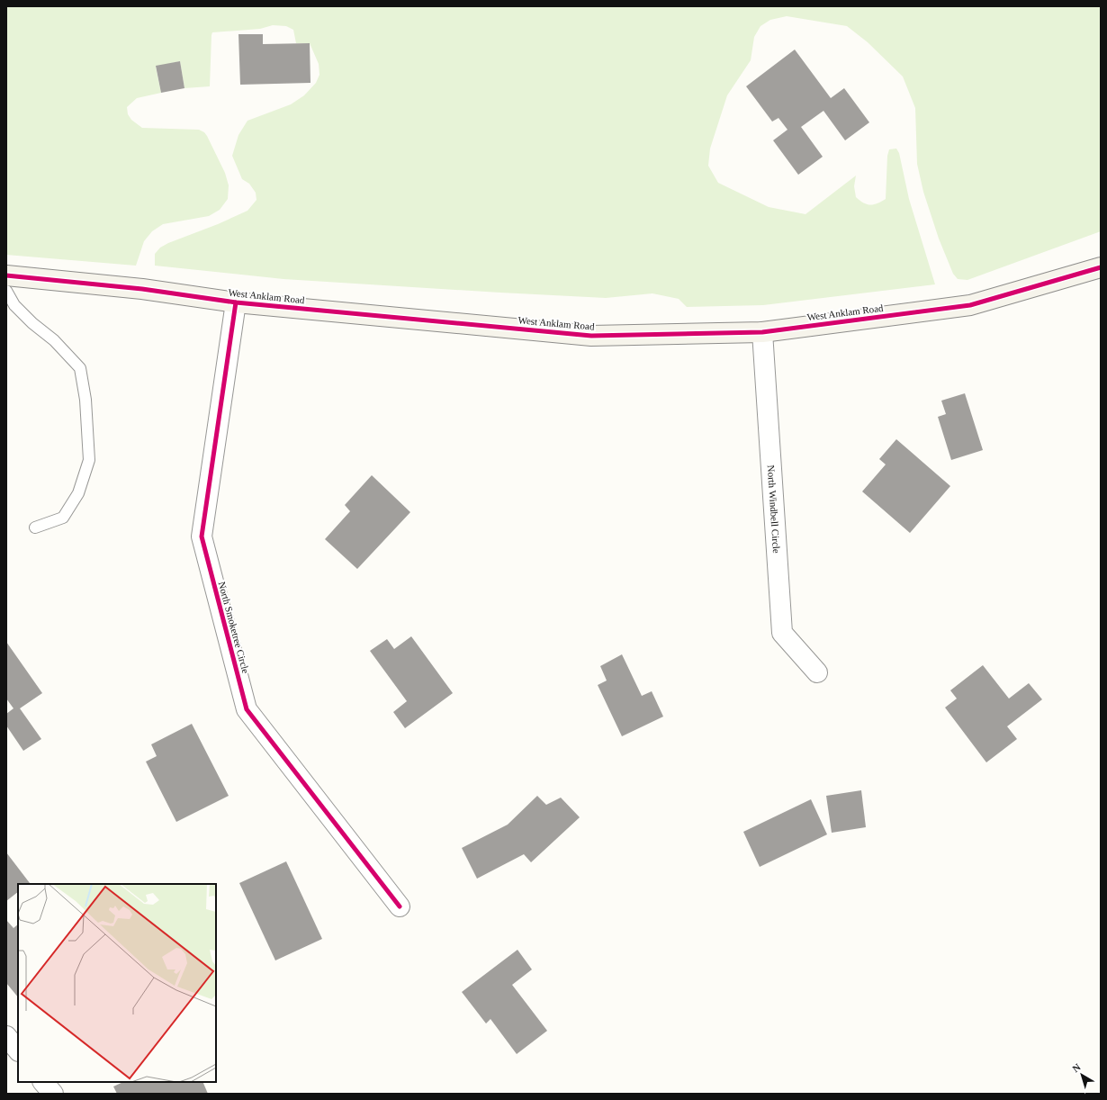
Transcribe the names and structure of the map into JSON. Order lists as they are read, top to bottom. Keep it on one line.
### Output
{"streets":{"main road":["West Anklam Road"],"street":["North Windbell Circle","North Smoketree Circle"]},"crossings":[["West Anklam Road","North Windbell Circle"],["West Anklam Road","North Smoketree Circle"]],"north":"top left"}
